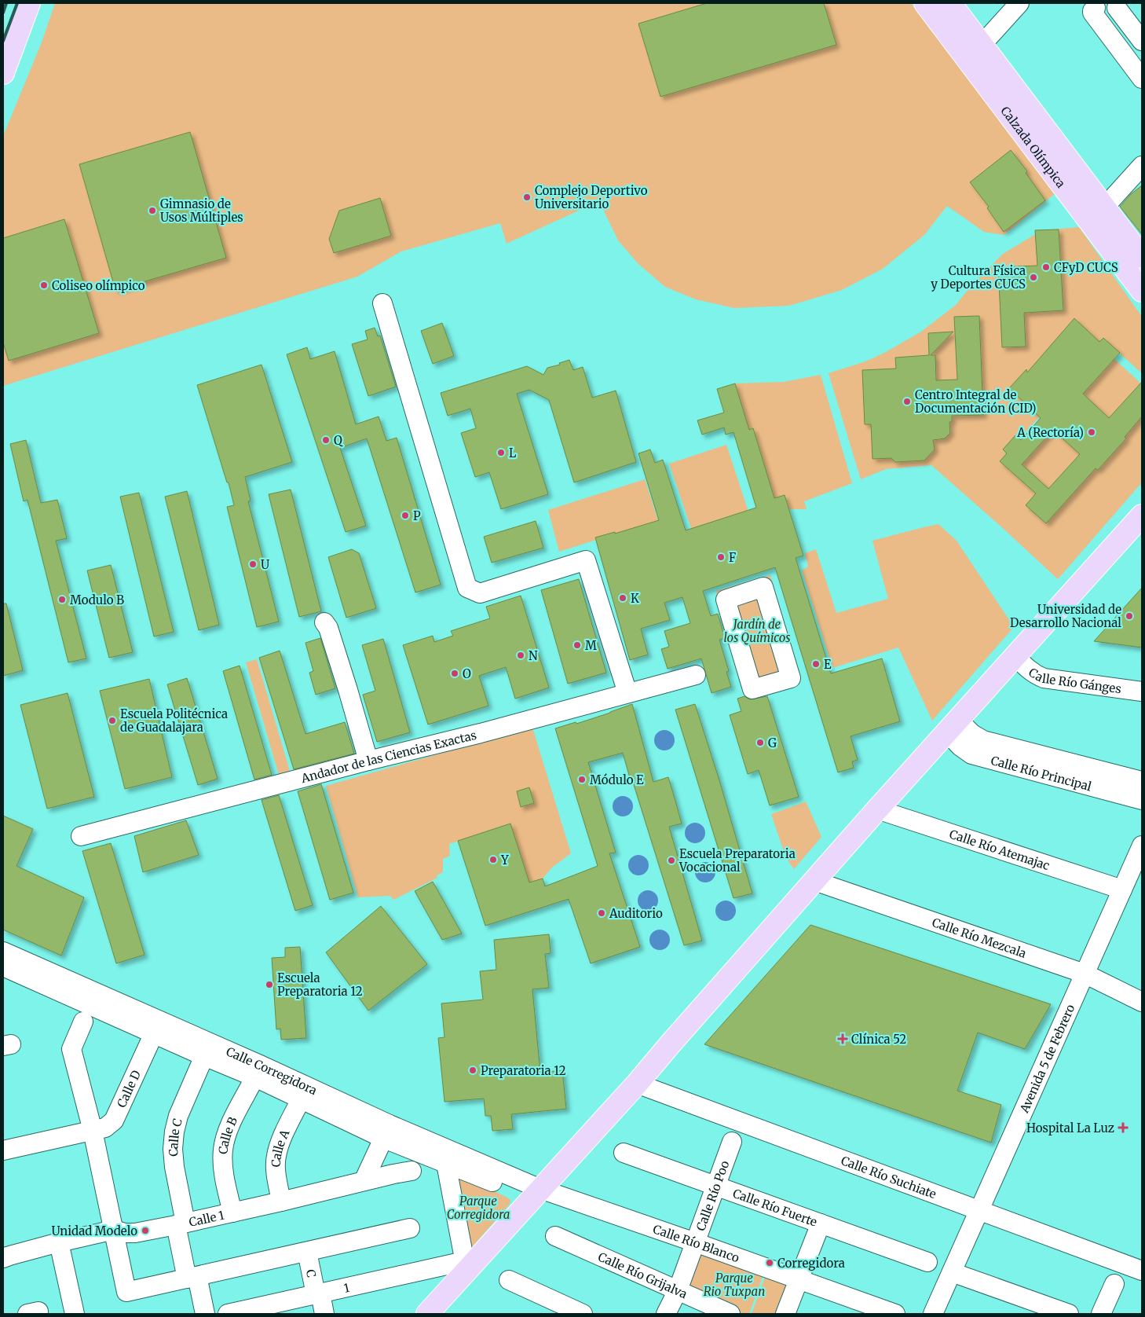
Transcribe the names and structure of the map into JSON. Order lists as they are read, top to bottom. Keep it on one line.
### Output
{"streets":{"main road":["Calzada Olímpica"],"street":["Calle Río Gánges","Andador de las Ciencias Exactas","Calle Río Principal","Calle Río Atemajac","Calle Río Mezcala","Avenida 5 de Febrero","Calle Corregidora","Calle D","Calle B","Calle C","Calle A","Calle Río Suchiate","Calle Río Poo","Calle Río Fuerte","Calle 1","Calle Río Blanco","C","Calle Río Grijalva","1"]},"crossings":[["Calle Río Atemajac","Avenida 5 de Febrero"],["Calle Río Mezcala","Avenida 5 de Febrero"],["Avenida 5 de Febrero","Calle Río Suchiate"],["Calle Corregidora","Calle D"],["Calle Corregidora","Calle B"],["Calle Corregidora","Calle C"],["Calle Corregidora","Calle A"],["Calle Corregidora","Calle Río Blanco"],["Calle B","Calle 1"],["Calle C","Calle 1"],["Calle A","Calle 1"],["Calle Río Poo","Calle Río Fuerte"],["Calle Río Poo","Calle Río Blanco"],["Calle Río Poo","Calle Río Grijalva"],["C","1"]],"parks":["Jardín de los Químicos","Parque Corregidora","Parque Rio Tuxpan"],"places":{"other":["Complejo Deportivo Universitario","Gimnasio de Usos Múltiples","CFyD CUCS","Cultura Física y Deportes CUCS","Coliseo olímpico","Centro Integral de Documentación (CID)","A (Rectoría)","Q","L","P","F","U","K","Modulo B","Universidad de Desarrollo Nacional","M","N","E","O","Escuela Politécnica de Guadalajara","G","Módulo E","Y","Escuela Preparatoria Vocacional","Auditorio","Escuela Preparatoria 12","Preparatoria 12","Unidad Modelo","Corregidora"],"health":["Clínica 52","Hospital La Luz"]}}
